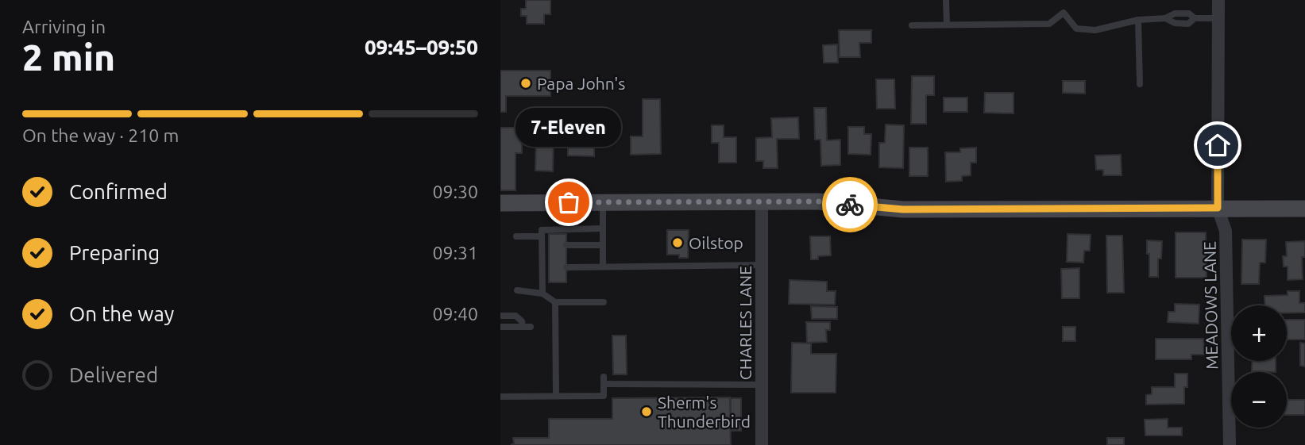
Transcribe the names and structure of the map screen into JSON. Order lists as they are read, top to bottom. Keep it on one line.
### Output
{"streets":{"street":["MEADOWS LANE","CHARLES LANE"]},"places":["Papa John's","7-Eleven","Oilstop","Sherm's Thunderbird"],"page":{"heading":["2 min","Arriving in","09:45–09:50"],"bar":"On the way · 210 m","bubble":"7-Eleven","list":[["Confirmed","09:30"],["Preparing","09:31"],["On the way","09:40"],"Delivered"],"map_buttons":["+","−"]}}
